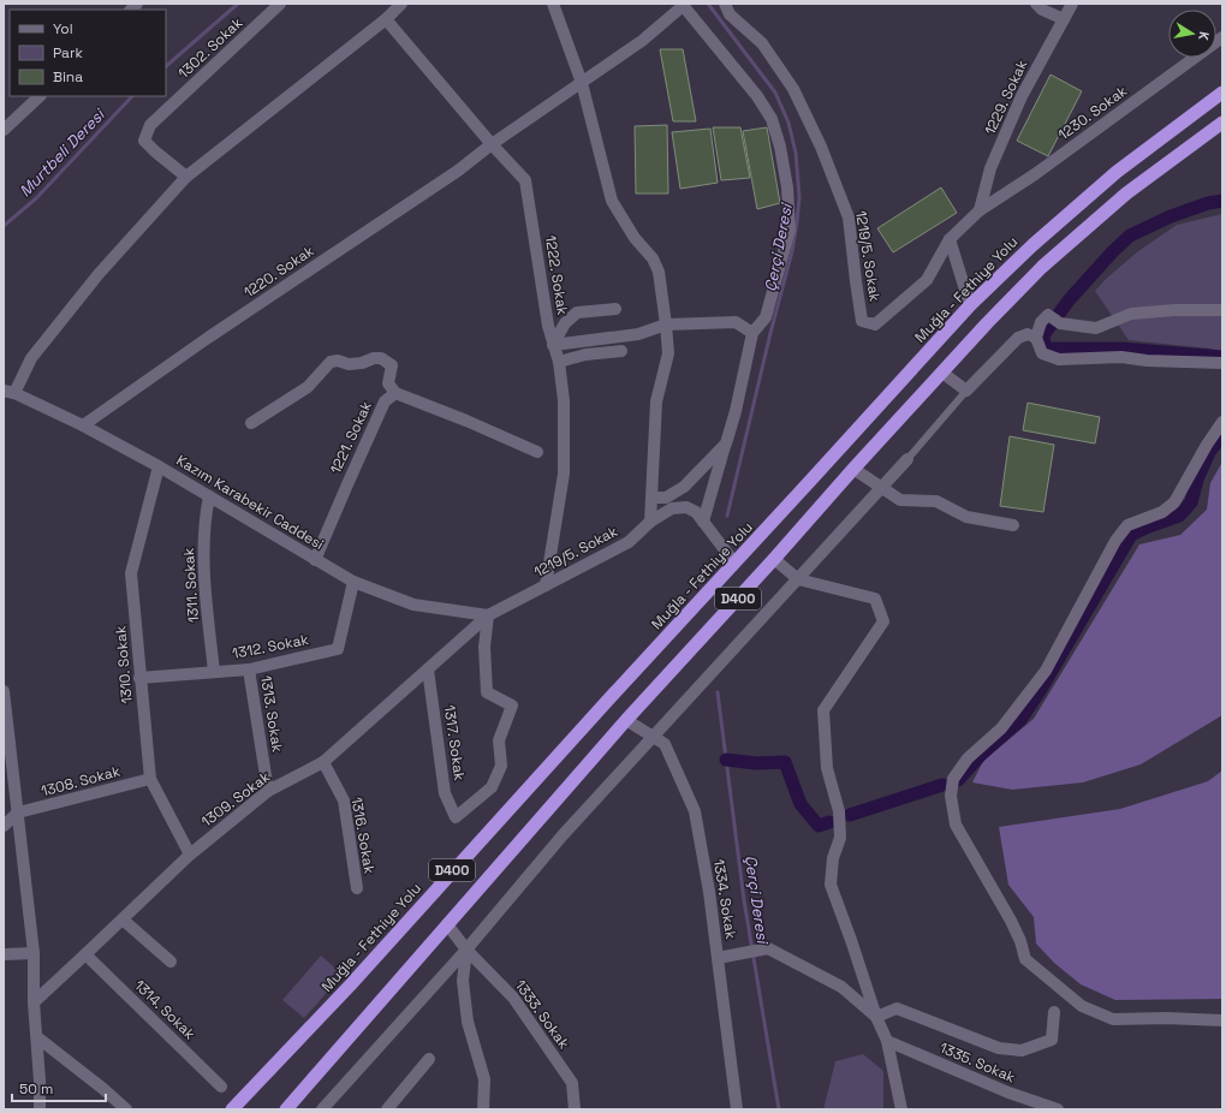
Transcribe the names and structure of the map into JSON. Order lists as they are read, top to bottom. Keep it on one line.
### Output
{"streets":{"highway":["Muğla - Fethiye Yolu","D400"],"street":["1302. Sokak","1229. Sokak","1230. Sokak","1219/5. Sokak","1220. Sokak","1222. Sokak","1221. Sokak","Kazım Karabekir Caddesi","1311. Sokak","1312. Sokak","1310. Sokak","1313. Sokak","1317. Sokak","1308. Sokak","1309. Sokak","1316. Sokak","1334. Sokak","1314. Sokak","1333. Sokak","1335. Sokak"]},"crossings":[["1229. Sokak","1230. Sokak"],["1229. Sokak","1219/5. Sokak"],["1230. Sokak","1219/5. Sokak"],["1219/5. Sokak","1222. Sokak"],["1219/5. Sokak","Muğla - Fethiye Yolu"],["1219/5. Sokak","Kazım Karabekir Caddesi"],["1219/5. Sokak","1317. Sokak"],["1219/5. Sokak","1309. Sokak"],["1220. Sokak","1222. Sokak"],["1220. Sokak","Kazım Karabekir Caddesi"],["1221. Sokak","Kazım Karabekir Caddesi"],["Kazım Karabekir Caddesi","1311. Sokak"],["Kazım Karabekir Caddesi","1312. Sokak"],["Kazım Karabekir Caddesi","1310. Sokak"],["Kazım Karabekir Caddesi","1317. Sokak"],["Kazım Karabekir Caddesi","1309. Sokak"],["1311. Sokak","1312. Sokak"],["D400","1334. Sokak"],["D400","1333. Sokak"],["1312. Sokak","1310. Sokak"],["1312. Sokak","1313. Sokak"],["1310. Sokak","1308. Sokak"],["1310. Sokak","1309. Sokak"],["1313. Sokak","1309. Sokak"],["1317. Sokak","1309. Sokak"],["1309. Sokak","1316. Sokak"],["1309. Sokak","1314. Sokak"]],"water":["Murtbeli Deresi","Çerçi Deresi"],"legend":["Yol","Park","Bina"],"scale_bar":"50 m","north":"right"}
